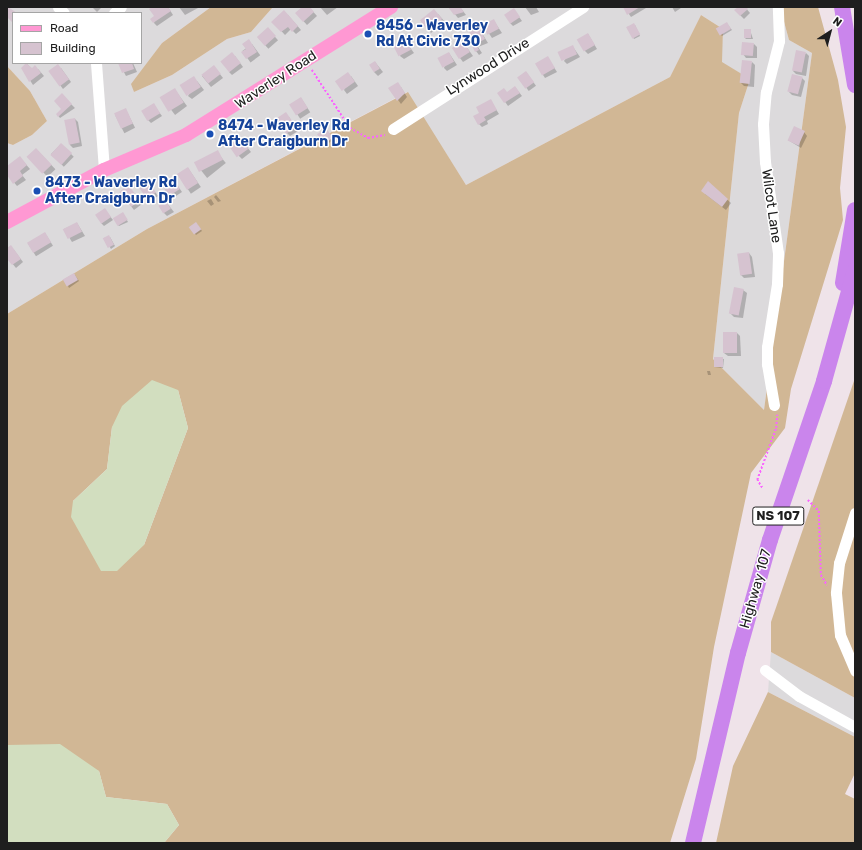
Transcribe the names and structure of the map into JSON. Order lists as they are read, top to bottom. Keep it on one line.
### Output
{"streets":{"highway":["NS 107","Highway 107"],"main road":["Waverley Road"],"street":["Lynwood Drive","Wilcot Lane"]},"places":["8456 - Waverley Rd At Civic 730","8474 - Waverley Rd After Craigburn Dr","8473 - Waverley Rd After Craigburn Dr"],"legend":["Road","Building"],"north":"top right"}
